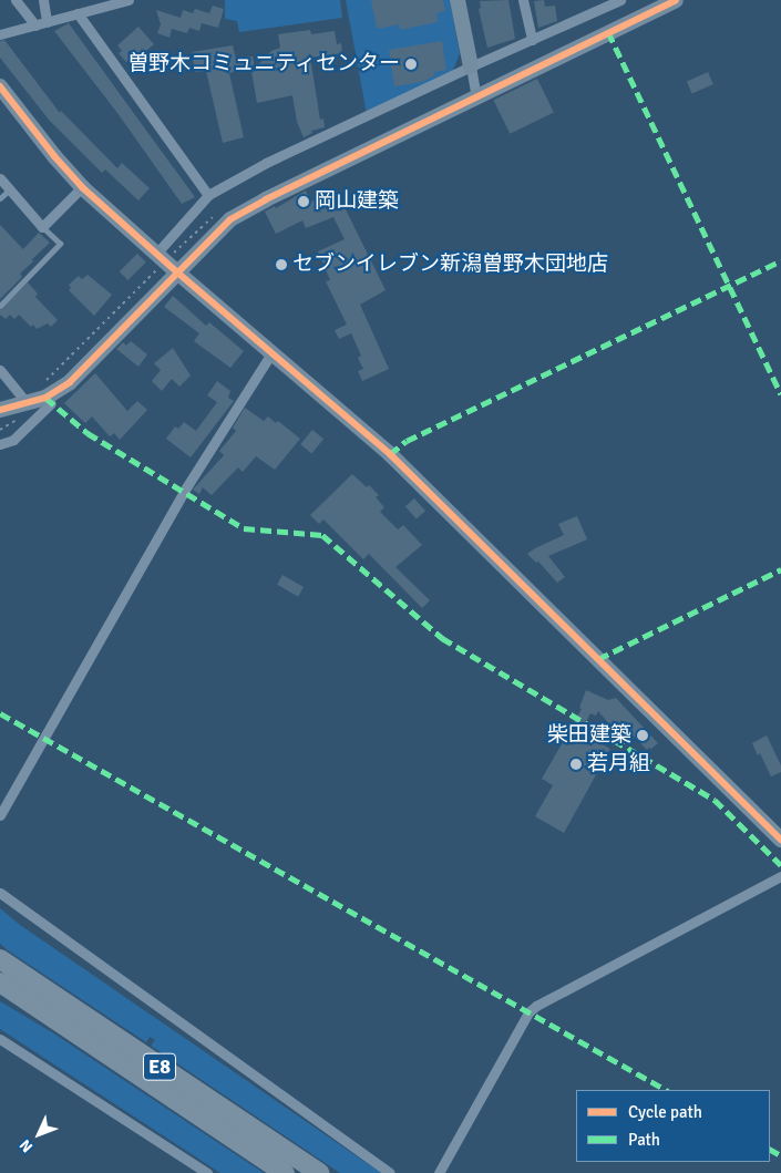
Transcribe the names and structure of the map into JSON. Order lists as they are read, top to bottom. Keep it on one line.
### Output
{"streets":{"highway":["E8"]},"places":["曽野木コミュニティセンター","岡山建築","セブンイレブン新潟曽野木団地店","柴田建築","若月組"],"legend":["Cycle path","Path"],"north":"bottom left"}
